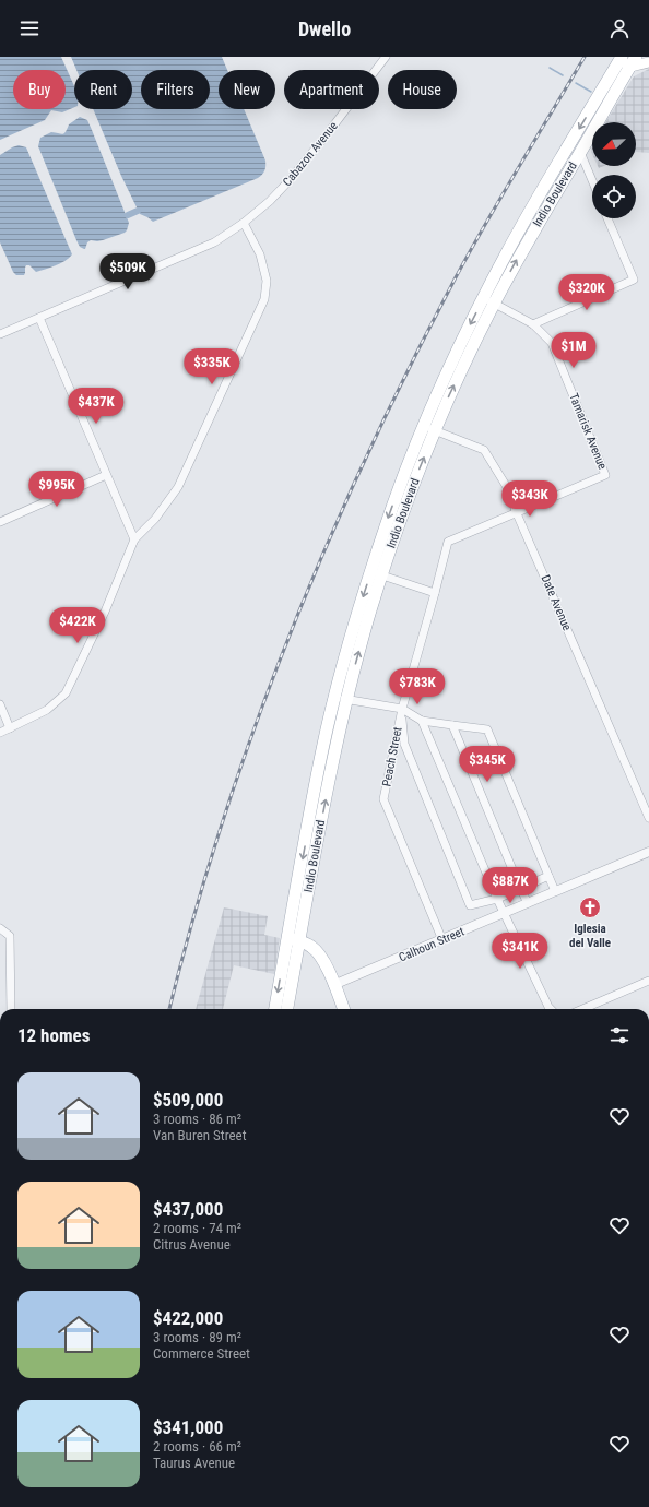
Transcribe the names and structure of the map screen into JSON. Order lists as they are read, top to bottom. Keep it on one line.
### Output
{"streets":{"main road":["Indio Boulevard"],"street":["Cabazon Avenue","Tamarisk Avenue","Date Avenue","Peach Street","Calhoun Street"]},"crossings":[["Indio Boulevard","Tamarisk Avenue"],["Indio Boulevard","Date Avenue"],["Tamarisk Avenue","Date Avenue"],["Tamarisk Avenue","Peach Street"],["Date Avenue","Peach Street"],["Peach Street","Calhoun Street"]],"places":{"church":["Iglesia del Valle"]},"north":"bottom left","page":{"header":"Dwello","chip":["Buy","Rent","Filters","New","Apartment","House"],"price":["$509K","$320K","$1M","$335K","$437K","$995K","$343K","$422K","$783K","$345K","$887K","$341K"],"heading":"12 homes","list":[{"name":"$509,000","note":"3 rooms · 86 m² · Van Buren Street"},{"name":"$437,000","note":"2 rooms · 74 m² · Citrus Avenue"},{"name":"$422,000","note":"3 rooms · 89 m² · Commerce Street"},{"name":"$341,000","note":"2 rooms · 66 m² · Taurus Avenue"}]}}
